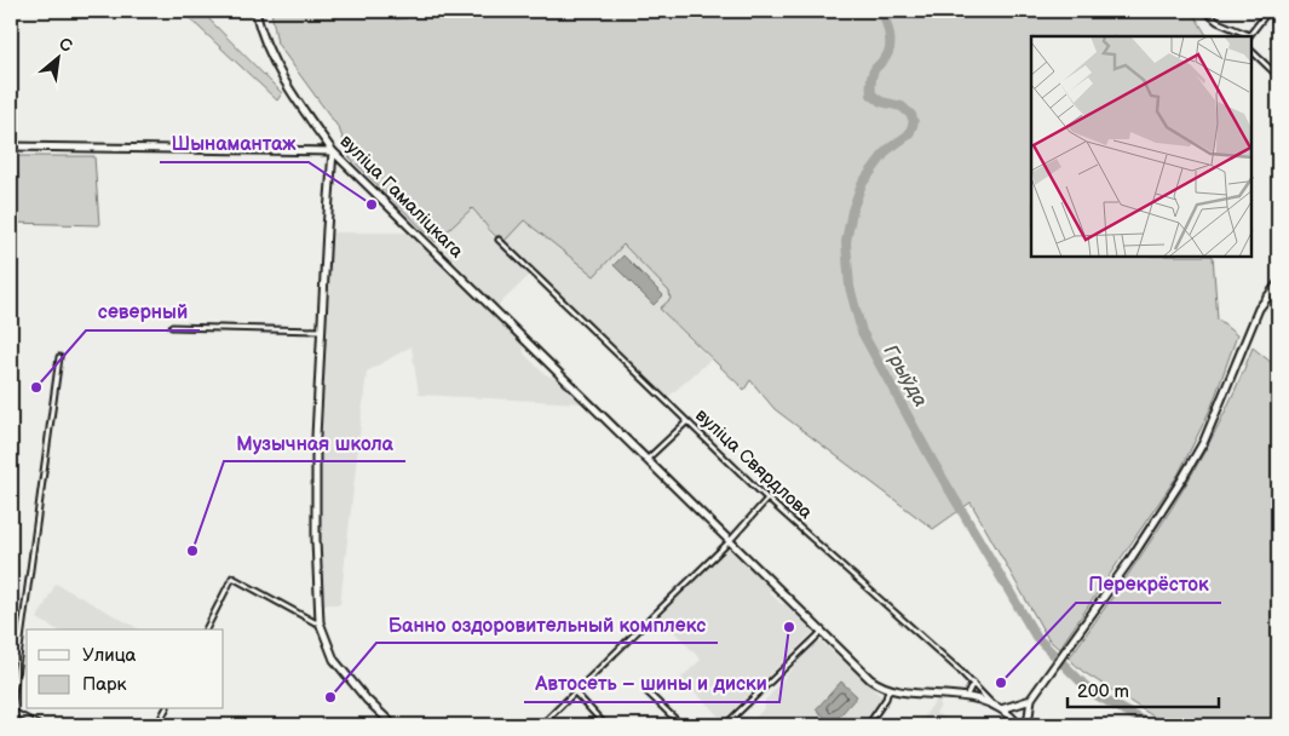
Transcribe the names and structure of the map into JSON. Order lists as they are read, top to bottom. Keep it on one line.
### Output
{"streets":{"street":["вуліца Гамаліцкага","вуліца Свярдлова"]},"crossings":[["вуліца Гамаліцкага","вуліца Свярдлова"]],"water":["Грыўда"],"places":["Шынамантаж","северный","Музычная школа","Автосеть – шины и диски","Перекрёсток","Банно оздоровительный комплекс"],"legend":["Улица","Парк"],"scale_bar":"200 m","north":"top right"}
